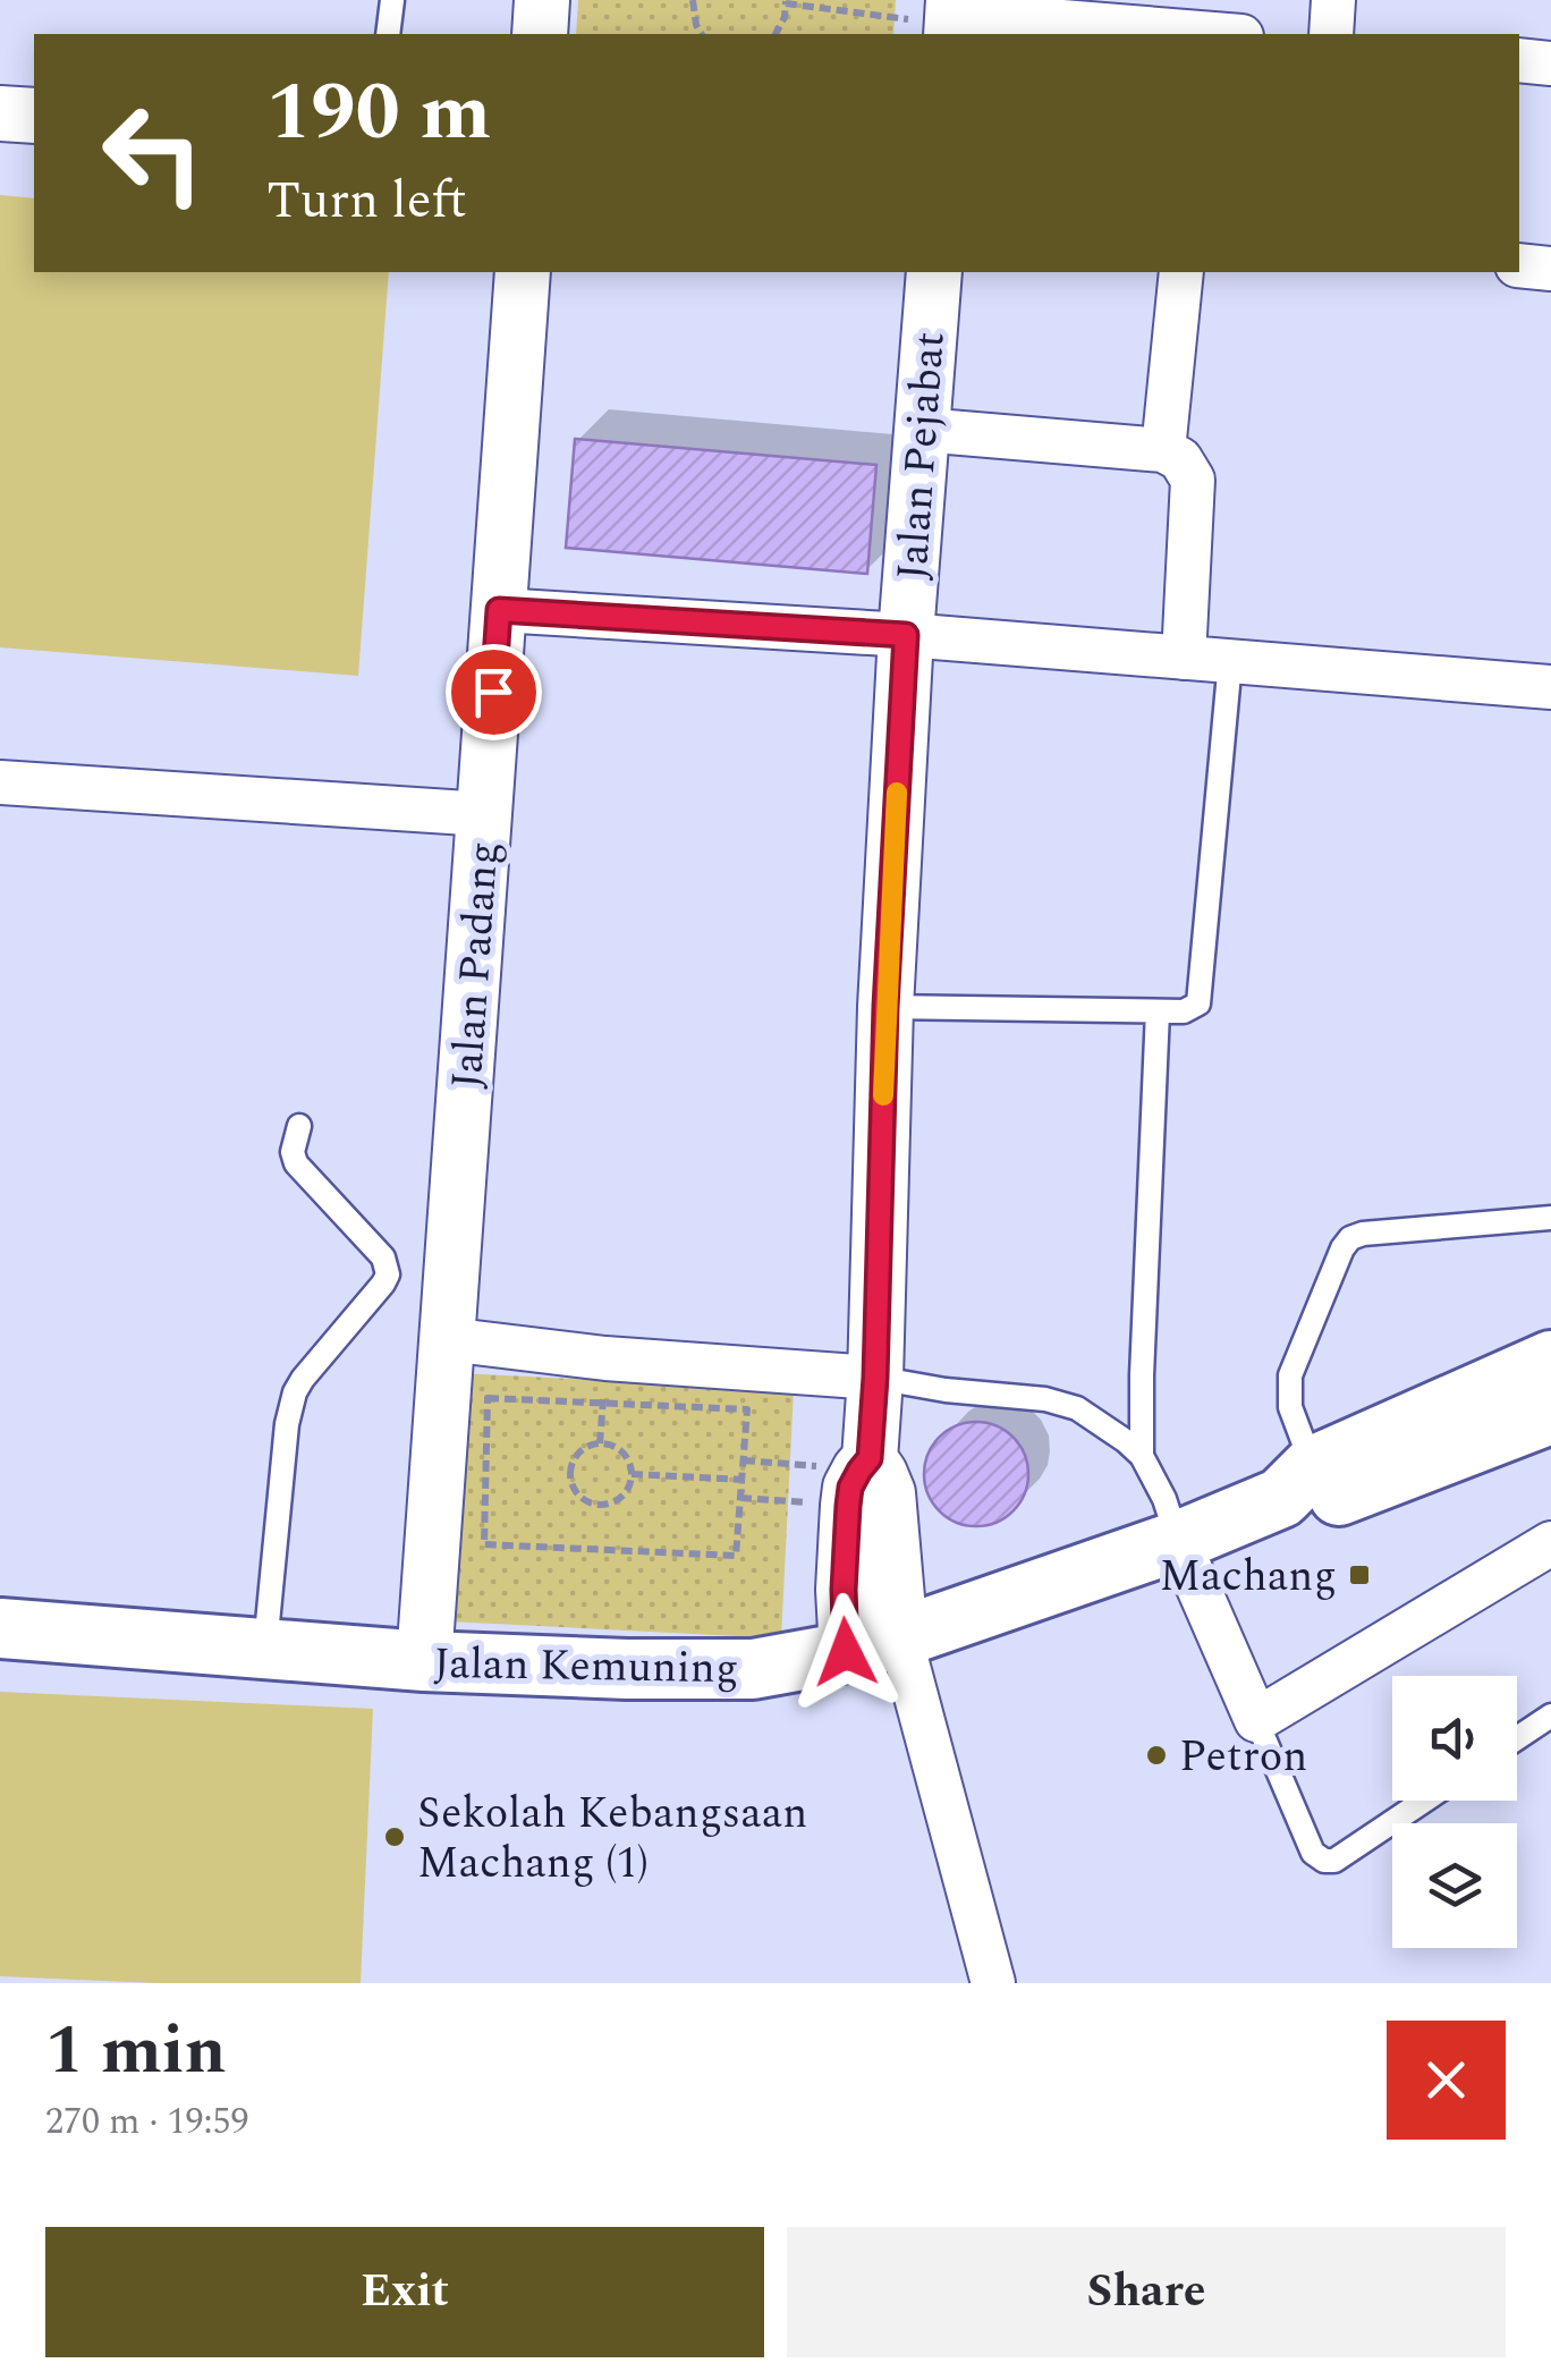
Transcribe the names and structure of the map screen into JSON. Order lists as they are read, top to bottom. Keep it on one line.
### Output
{"streets":{"main road":["Jalan Kemuning"],"street":["Jalan Pejabat","Jalan Padang"]},"crossings":[["Jalan Pejabat","Jalan Kemuning"],["Jalan Padang","Jalan Kemuning"]],"places":{"transit":["Machang"],"other":["Petron","Sekolah Kebangsaan Machang (1)"]},"page":{"turn":["190 m","Turn left"],"heading":["1 min","270 m · 19:59"],"buttons":["Exit","Share"]}}
